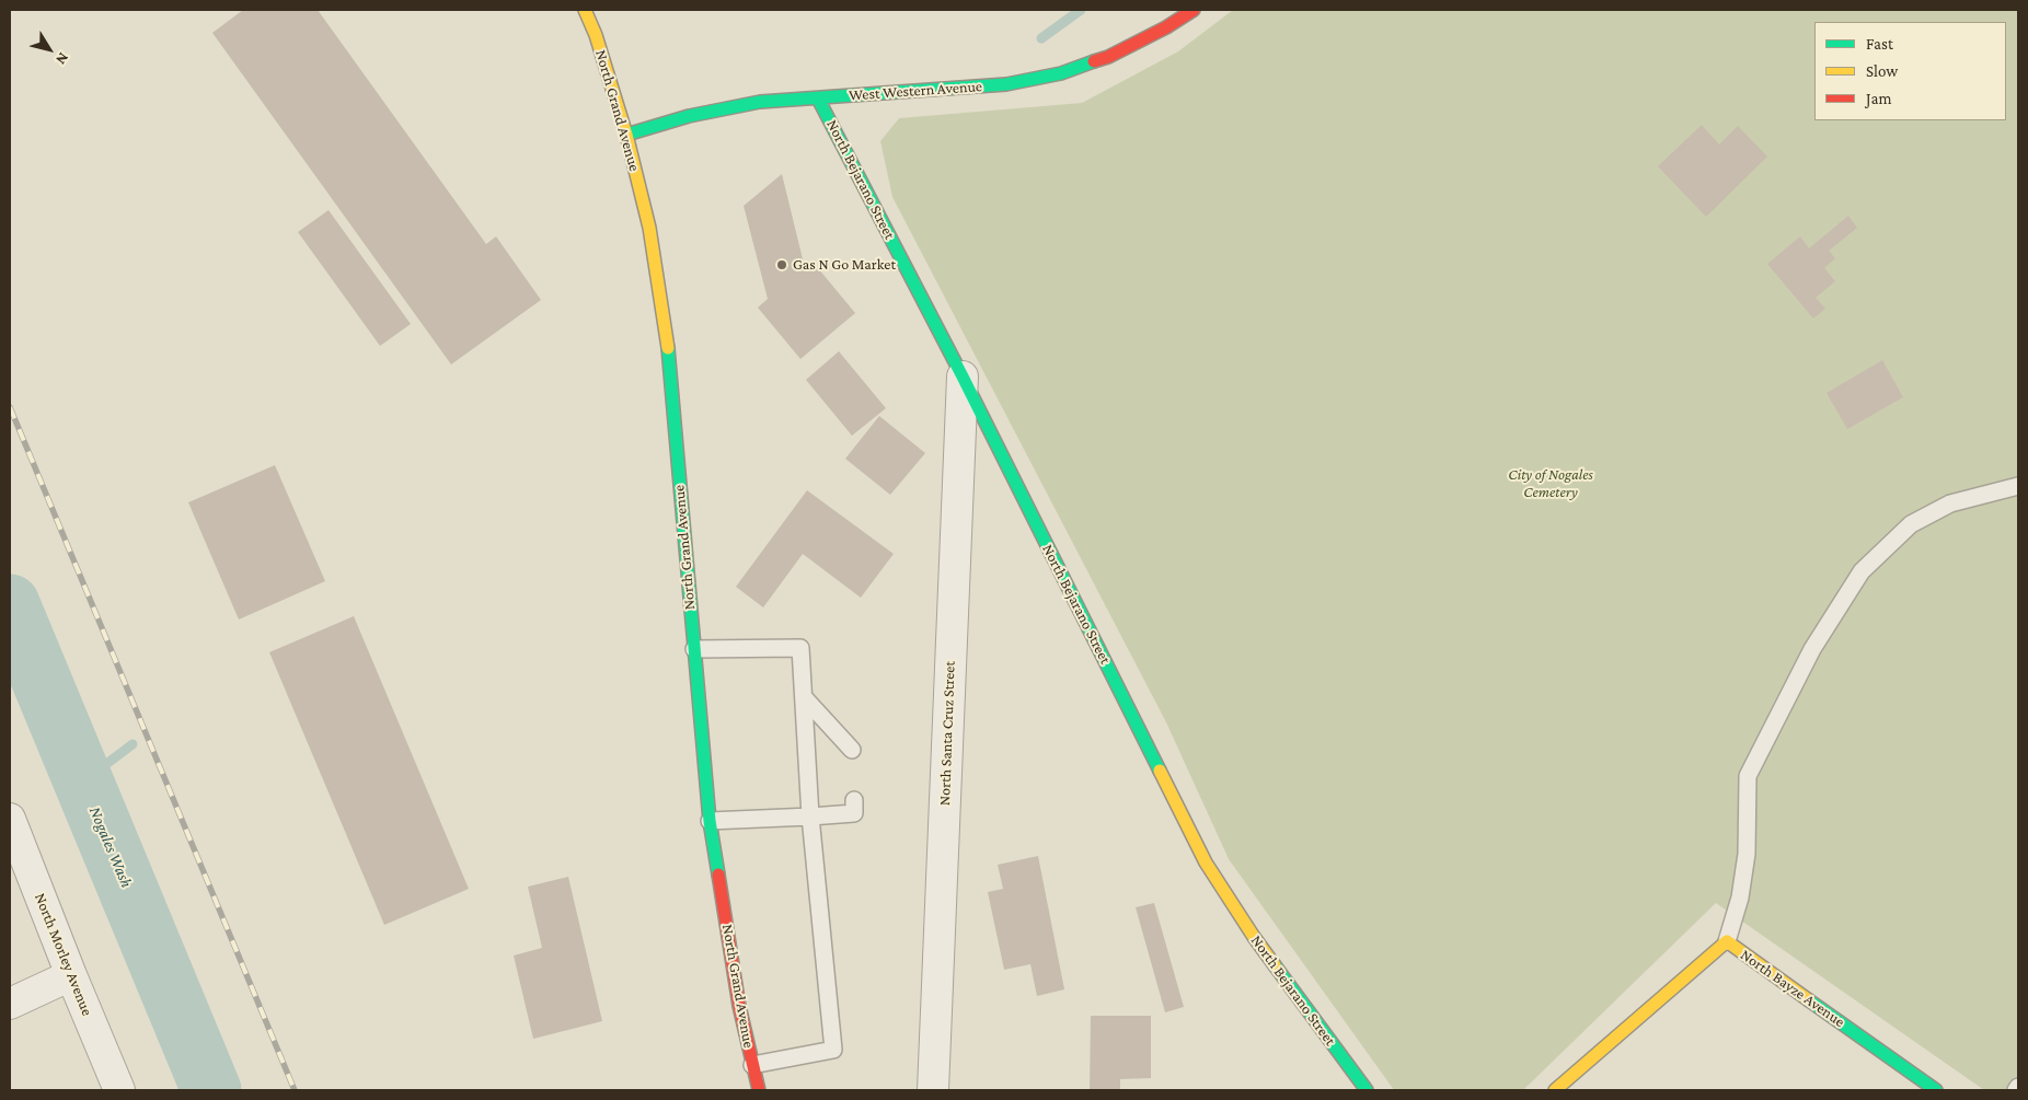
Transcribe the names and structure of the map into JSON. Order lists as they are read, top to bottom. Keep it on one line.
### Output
{"streets":{"street":["West Western Avenue","North Grand Avenue","North Bejarano Street","North Santa Cruz Street","North Morley Avenue","North Bayze Avenue"]},"crossings":[["West Western Avenue","North Grand Avenue"],["West Western Avenue","North Bejarano Street"],["North Bejarano Street","North Santa Cruz Street"]],"water":["Nogales Wash"],"parks":["City of Nogales Cemetery"],"places":["Gas N Go Market"],"legend":["Fast","Slow","Jam"],"north":"bottom right"}
